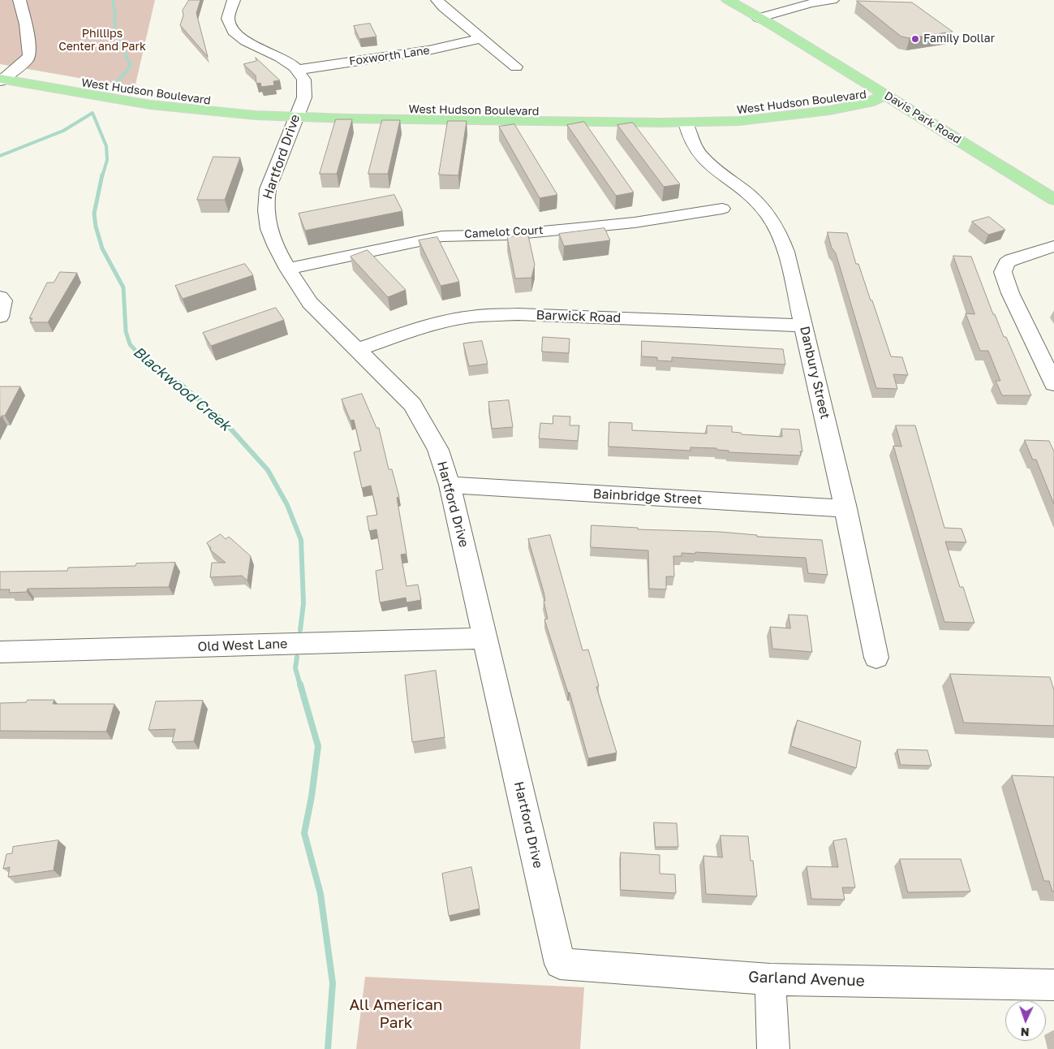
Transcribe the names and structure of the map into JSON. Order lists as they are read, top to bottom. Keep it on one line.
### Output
{"streets":{"main road":["West Hudson Boulevard","Davis Park Road"],"street":["Foxworth Lane","Hartford Drive","Camelot Court","Barwick Road","Danbury Street","Bainbridge Street","Old West Lane","Garland Avenue"]},"crossings":[["Foxworth Lane","Hartford Drive"],["West Hudson Boulevard","Davis Park Road"],["West Hudson Boulevard","Hartford Drive"],["West Hudson Boulevard","Danbury Street"],["Hartford Drive","Camelot Court"],["Hartford Drive","Barwick Road"],["Hartford Drive","Bainbridge Street"],["Hartford Drive","Old West Lane"],["Hartford Drive","Garland Avenue"],["Barwick Road","Danbury Street"],["Danbury Street","Bainbridge Street"]],"water":["Blackwood Creek"],"parks":["Phillips Center and Park","All American Park"],"places":["Family Dollar"],"north":"bottom"}
